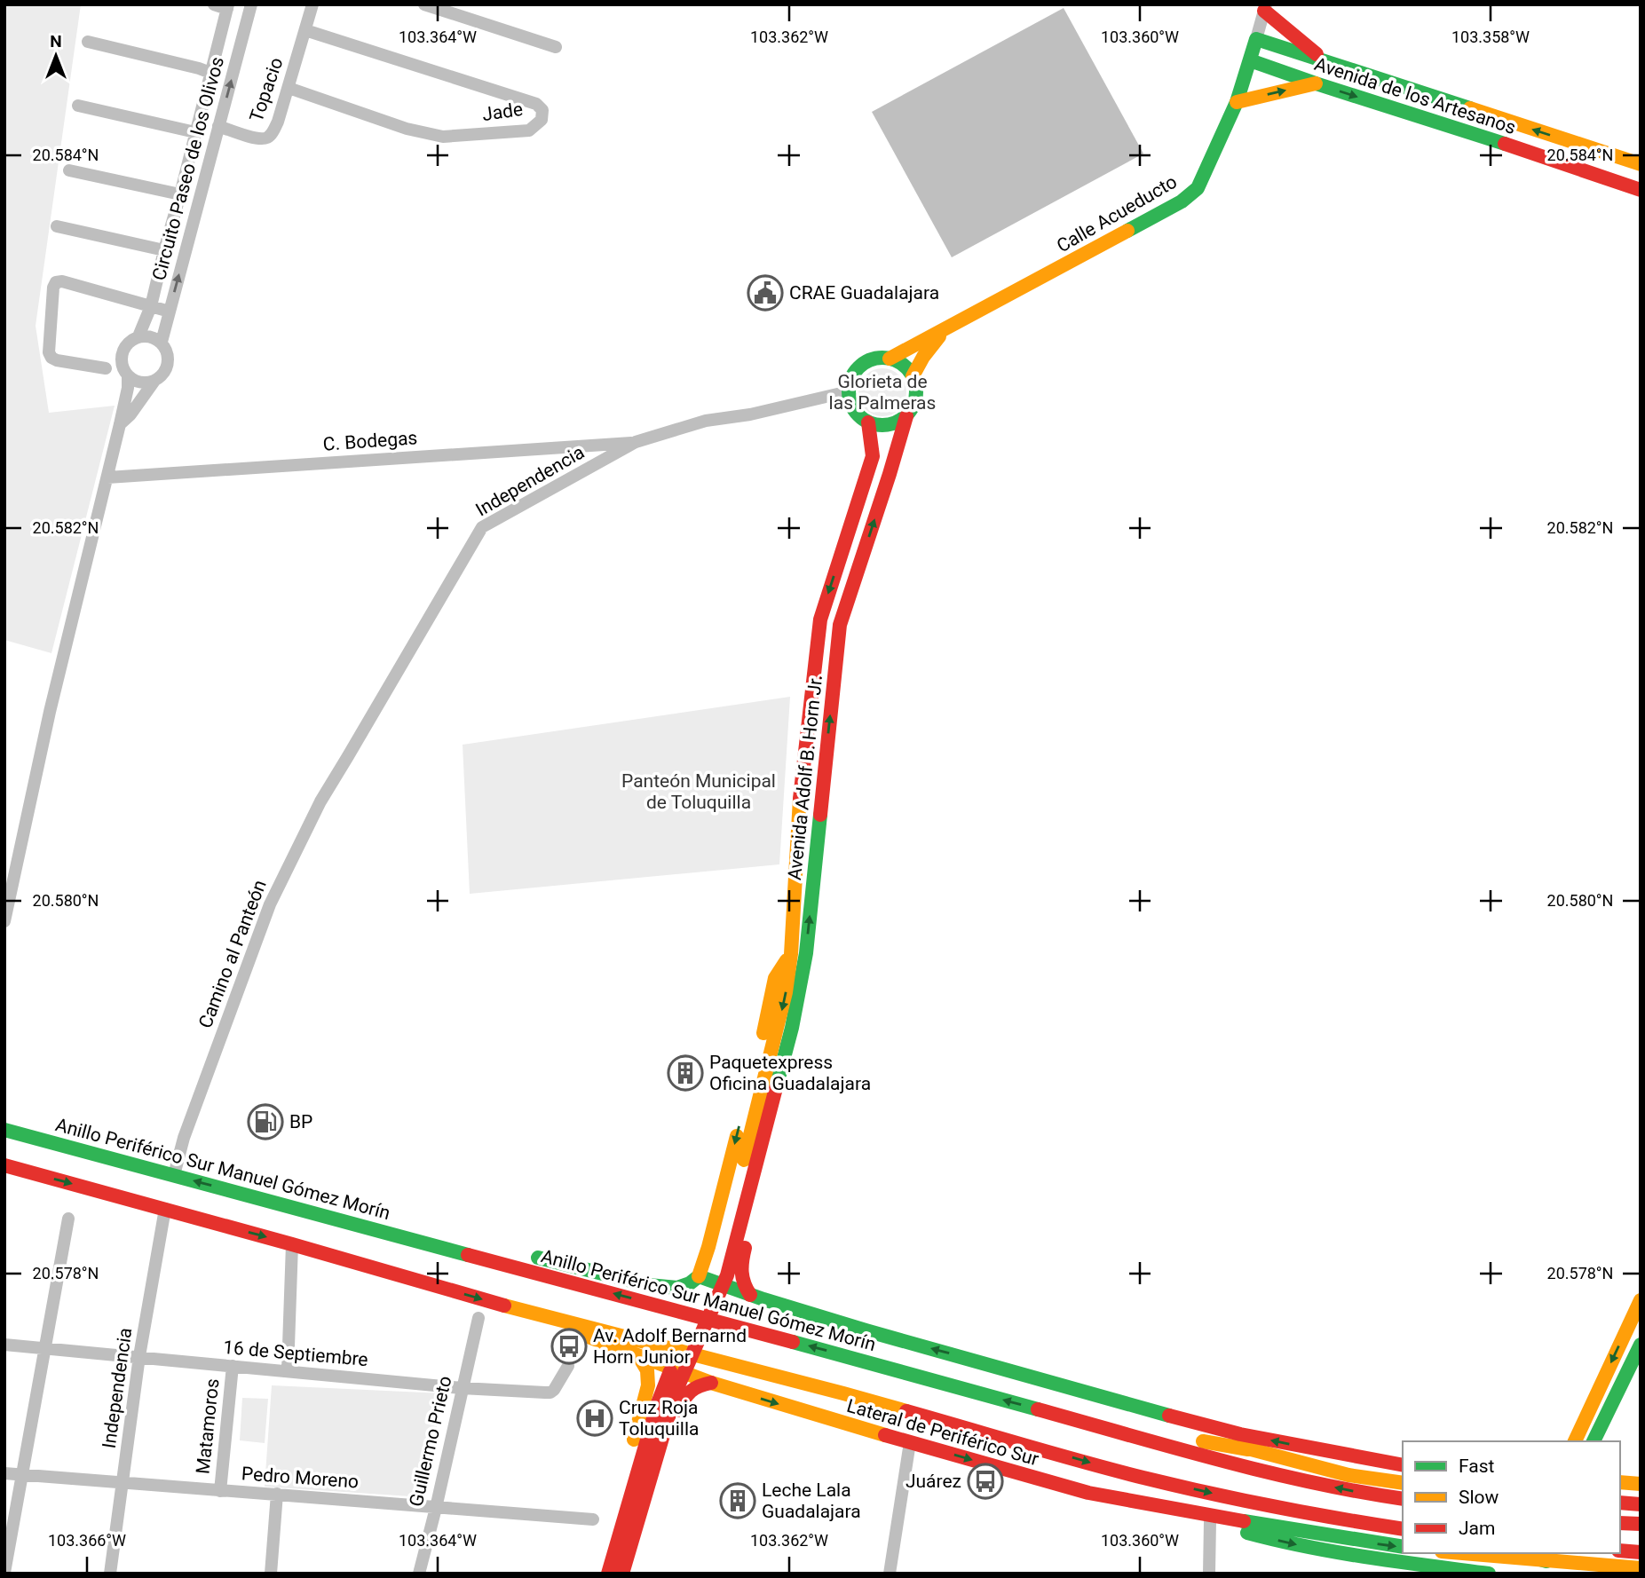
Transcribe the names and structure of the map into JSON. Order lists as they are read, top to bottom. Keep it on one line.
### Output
{"streets":{"main road":["Avenida de los Artesanos","Calle Acueducto","Avenida Adolf B. Horn Jr.","Anillo Periférico Sur Manuel Gómez Morín","Lateral de Periférico Sur"],"street":["Topacio","Jade","Circuito Paseo de los Olivos","C. Bodegas","Independencia","Camino al Panteón","16 de Septiembre","Matamoros","Guillermo Prieto","Pedro Moreno"]},"crossings":[["Topacio","Jade"],["Topacio","Circuito Paseo de los Olivos"],["Avenida de los Artesanos","Calle Acueducto"],["Calle Acueducto","Independencia"],["Calle Acueducto","Avenida Adolf B. Horn Jr."],["C. Bodegas","Independencia"],["Independencia","Avenida Adolf B. Horn Jr."],["Independencia","Camino al Panteón"],["Independencia","16 de Septiembre"],["Independencia","Pedro Moreno"],["Camino al Panteón","Anillo Periférico Sur Manuel Gómez Morín"],["16 de Septiembre","Matamoros"],["16 de Septiembre","Guillermo Prieto"],["Matamoros","Pedro Moreno"],["Guillermo Prieto","Pedro Moreno"]],"parks":["Glorieta de las Palmeras","Panteón Municipal de Toluquilla"],"places":{"public building":["CRAE Guadalajara"],"building":["Paquetexpress Oficina Guadalajara","Leche Lala Guadalajara"],"fuel station":["BP"],"bus stop":["Av. Adolf Bernarnd Horn Junior","Juárez"],"hospital":["Cruz Roja Toluquilla"]},"legend":["Fast","Slow","Jam"],"north":"top","coordinates":["103.364°W","103.362°W","103.360°W","103.358°W","20.584°N","20.582°N","20.580°N","20.578°N","103.366°W"]}
